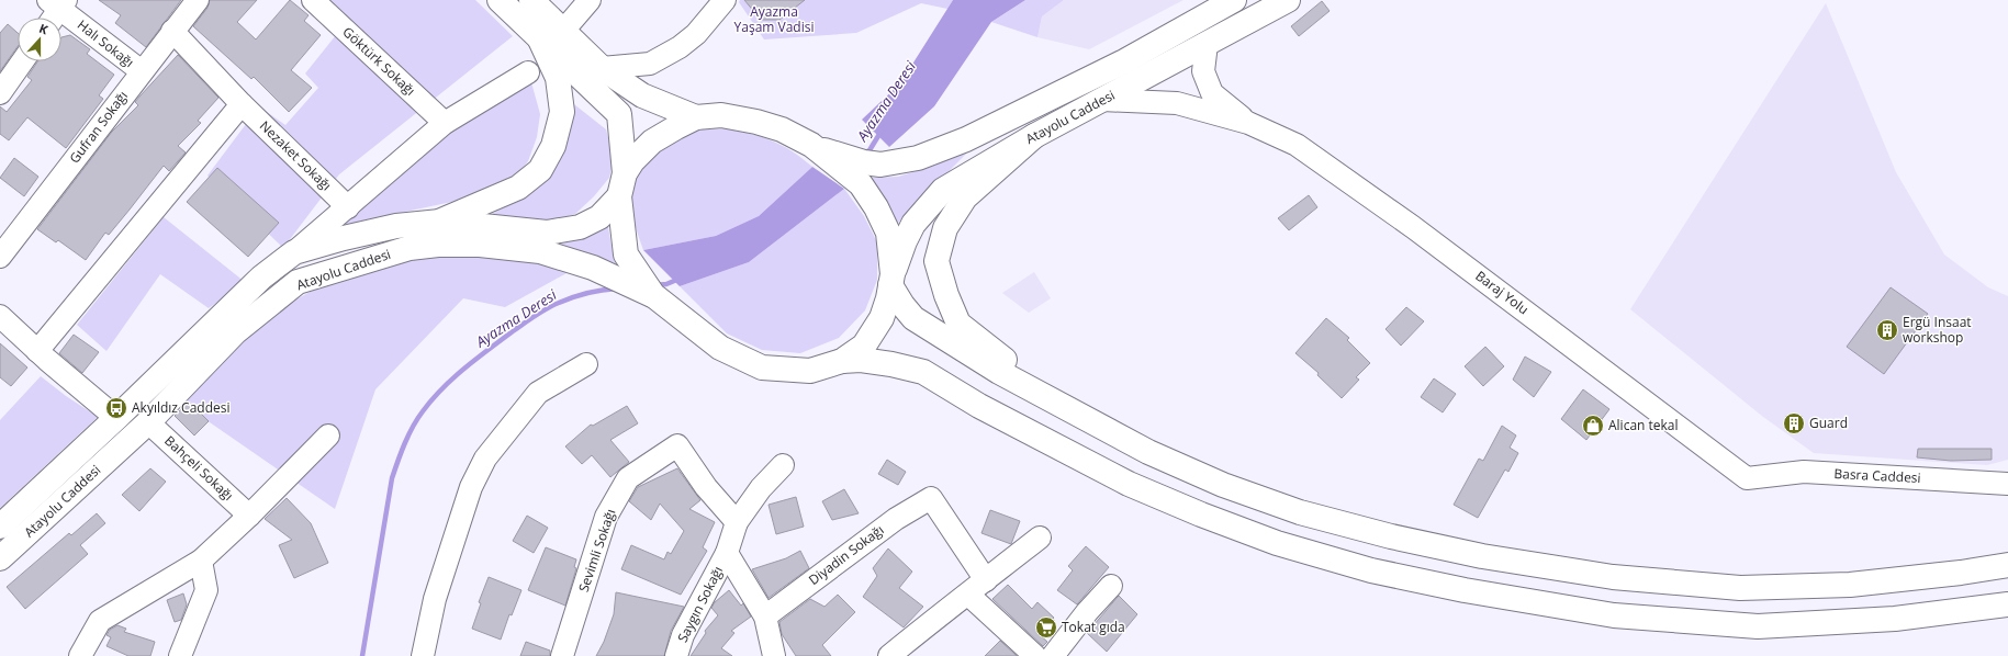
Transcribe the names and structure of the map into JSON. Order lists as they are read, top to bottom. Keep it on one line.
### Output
{"streets":{"main road":["Atayolu Caddesi"],"street":["Halı Sokağı","Göktürk Sokağı","Gufran Sokağı","Nezaket Sokağı","Baraj Yolu","Bahçeli Sokağı","Basra Caddesi","Sevimli Sokağı","Diyadin Sokağı","Saygın Sokağı"]},"crossings":[["Halı Sokağı","Gufran Sokağı"],["Göktürk Sokağı","Atayolu Caddesi"],["Atayolu Caddesi","Nezaket Sokağı"],["Atayolu Caddesi","Baraj Yolu"],["Atayolu Caddesi","Bahçeli Sokağı"],["Gufran Sokağı","Nezaket Sokağı"],["Baraj Yolu","Basra Caddesi"],["Sevimli Sokağı","Saygın Sokağı"]],"water":["Ayazma Deresi"],"parks":["Ayazma Yaşam Vadisi"],"places":{"building":["Ergü Insaat workshop","Guard"],"bus stop":["Akyıldız Caddesi"],"shop":["Alican tekal"],"supermarket":["Tokat gıda"]},"north":"top"}
